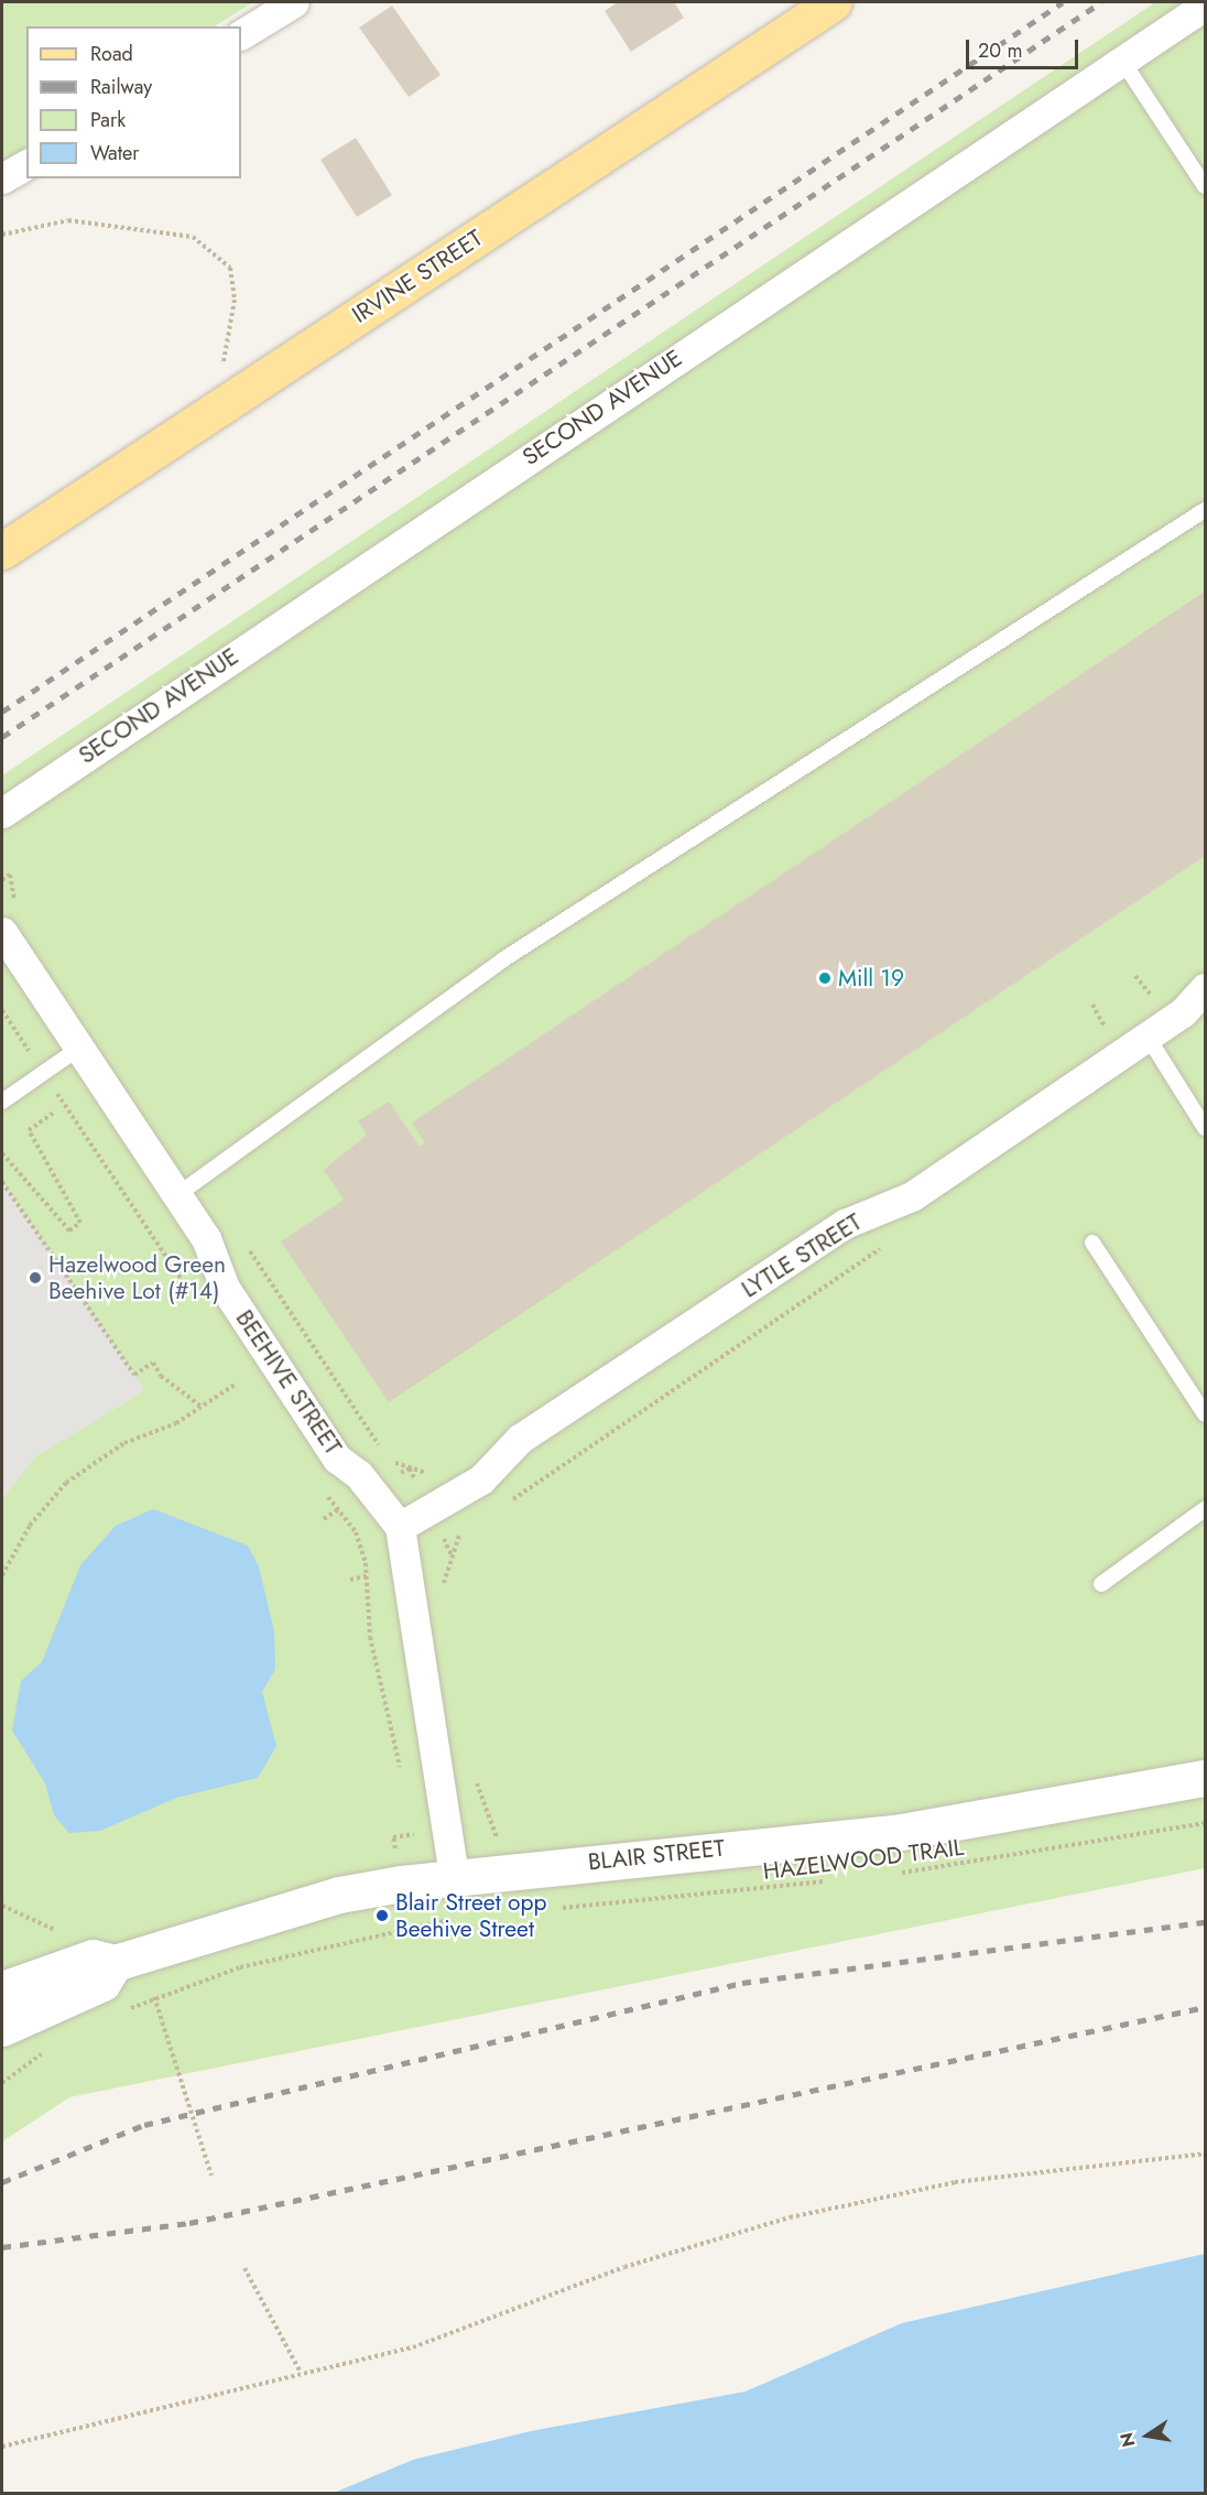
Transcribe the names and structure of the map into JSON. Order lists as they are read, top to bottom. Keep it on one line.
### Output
{"streets":{"main road":["IRVINE STREET"],"street":["SECOND AVENUE","LYTLE STREET","BEEHIVE STREET","BLAIR STREET"],"path":["HAZELWOOD TRAIL"]},"crossings":[["LYTLE STREET","BEEHIVE STREET"],["BEEHIVE STREET","BLAIR STREET"]],"places":["Mill 19","Hazelwood Green Beehive Lot (#14)","Blair Street opp Beehive Street"],"legend":["Road","Railway","Park","Water"],"scale_bar":"20 m","north":"left"}
